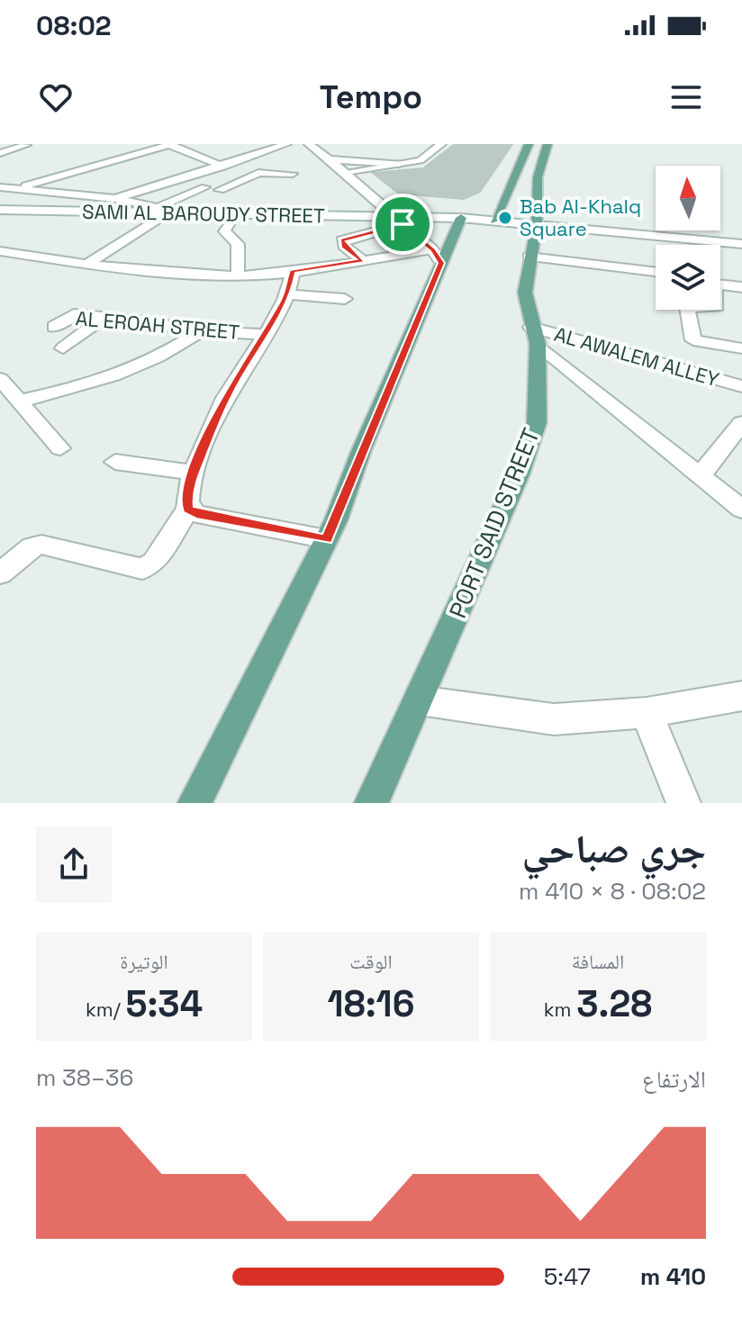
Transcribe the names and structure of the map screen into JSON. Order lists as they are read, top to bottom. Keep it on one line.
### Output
{"streets":{"main road":["PORT SAID STREET"],"street":["SAMI AL BAROUDY STREET","AL EROAH STREET","AL AWALEM ALLEY"]},"crossings":[["SAMI AL BAROUDY STREET","PORT SAID STREET"],["AL AWALEM ALLEY","PORT SAID STREET"]],"places":["Bab Al-Khalq Square"],"north":"top","page":{"status":"08:02","header":"Tempo","heading":["جري صباحي","08:02 · 8 × 410 m"],"stats":[["المسافة","3.28 km"],["الوقت","18:16"],["الوتيرة","5:34 /km"]],"chart":["الارتفاع","36–38 m"],"list":[{"name":"410 m","note":"5:47"}]}}
